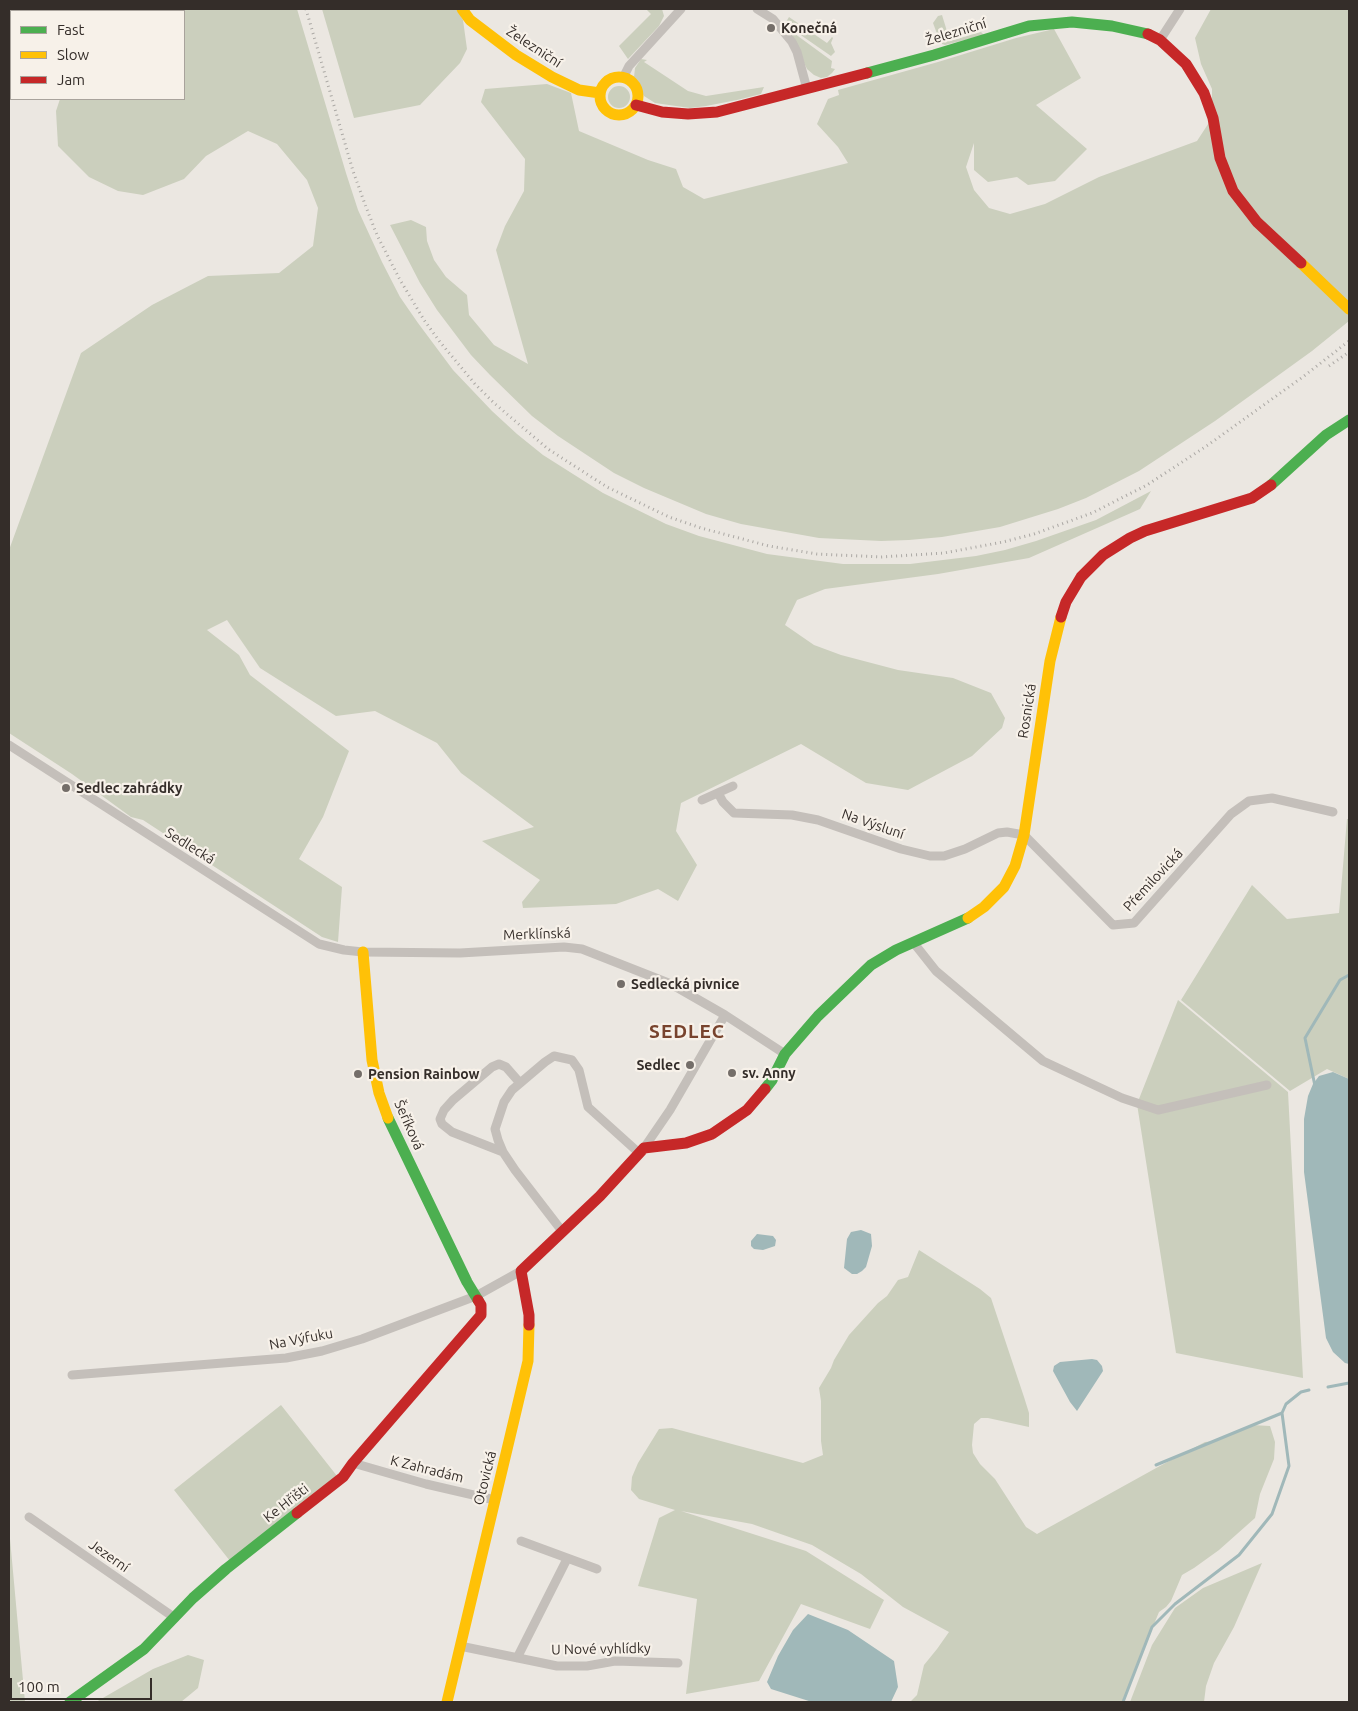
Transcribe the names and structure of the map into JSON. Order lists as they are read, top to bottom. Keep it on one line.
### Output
{"streets":{"street":["Železniční","Rosnická","Na Výsluní","Sedlecká","Přemilovická","Merklínská","Šeříková","Na Výfuku","K Zahradám","Otovická","Ke Hřišti","Jezerní","U Nové vyhlídky"]},"crossings":[["Rosnická","Na Výsluní"],["Rosnická","Přemilovická"],["Rosnická","Merklínská"],["Na Výsluní","Přemilovická"],["Sedlecká","Merklínská"],["Sedlecká","Šeříková"],["Merklínská","Šeříková"],["Šeříková","Na Výfuku"],["Šeříková","Ke Hřišti"],["Na Výfuku","Otovická"],["Na Výfuku","Ke Hřišti"],["K Zahradám","Otovická"],["K Zahradám","Ke Hřišti"],["Otovická","U Nové vyhlídky"],["Ke Hřišti","Jezerní"]],"districts":["SEDLEC"],"places":["Konečná","Sedlec zahrádky","Sedlecká pivnice","Sedlec","sv. Anny","Pension Rainbow"],"legend":["Fast","Slow","Jam"],"scale_bar":"100 m"}
